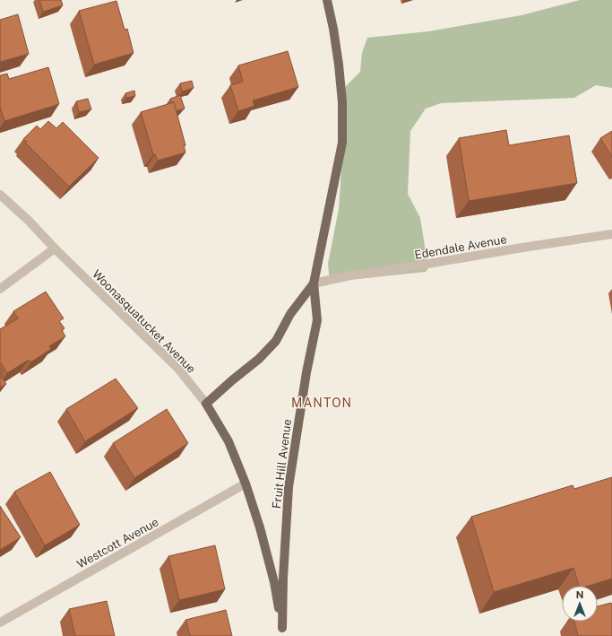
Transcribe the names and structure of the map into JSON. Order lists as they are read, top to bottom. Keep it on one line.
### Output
{"streets":{"main road":["Woonasquatucket Avenue","Fruit Hill Avenue"],"street":["Edendale Avenue","Westcott Avenue"]},"crossings":[["Edendale Avenue","Fruit Hill Avenue"],["Woonasquatucket Avenue","Fruit Hill Avenue"],["Woonasquatucket Avenue","Westcott Avenue"],["Fruit Hill Avenue","Westcott Avenue"]],"districts":["MANTON"],"north":"top"}
